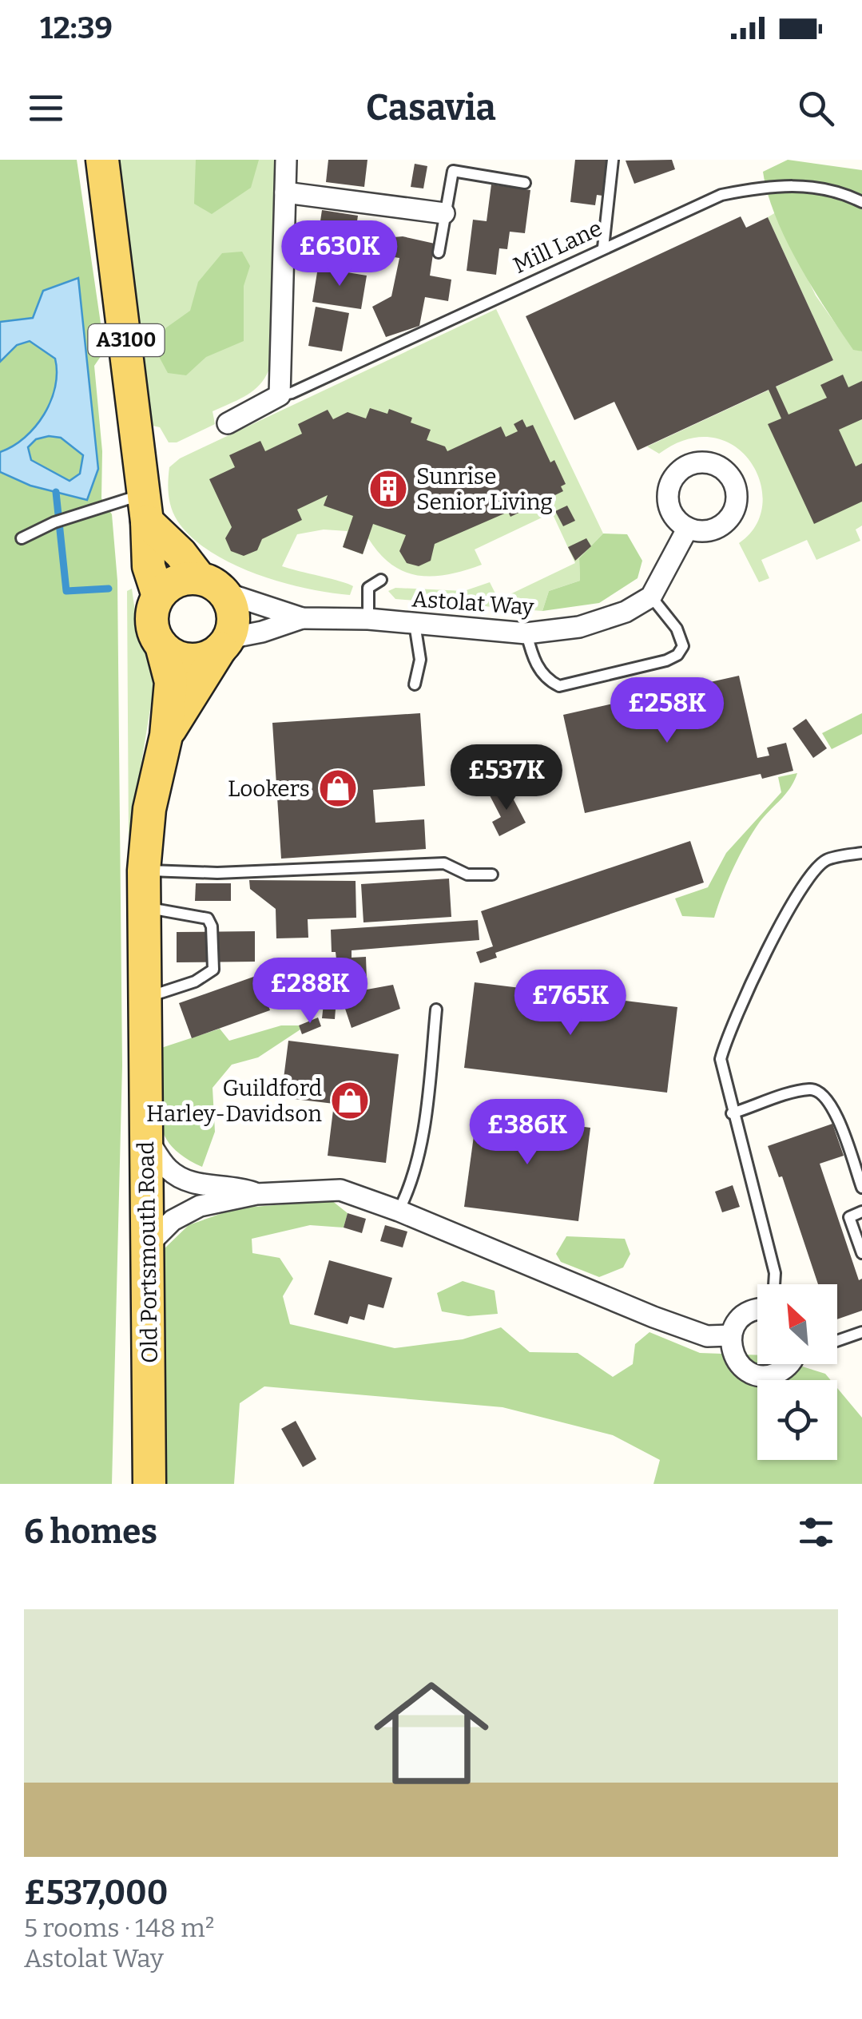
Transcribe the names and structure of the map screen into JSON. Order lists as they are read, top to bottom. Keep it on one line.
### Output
{"streets":{"main road":["A3100","Old Portsmouth Road"],"street":["Astolat Way"],"lane":["Mill Lane"]},"crossings":[["A3100","Astolat Way"],["A3100","Old Portsmouth Road"],["Astolat Way","Old Portsmouth Road"]],"places":{"building":["Sunrise Senior Living"],"shop":["Lookers","Guildford Harley-Davidson"]},"north":"top left","page":{"status":"12:39","header":"Casavia","price":["£630K","£258K","£537K","£288K","£765K","£386K"],"heading":"6 homes","list":[{"name":"£537,000","note":"5 rooms · 148 m² · Astolat Way"}]}}
